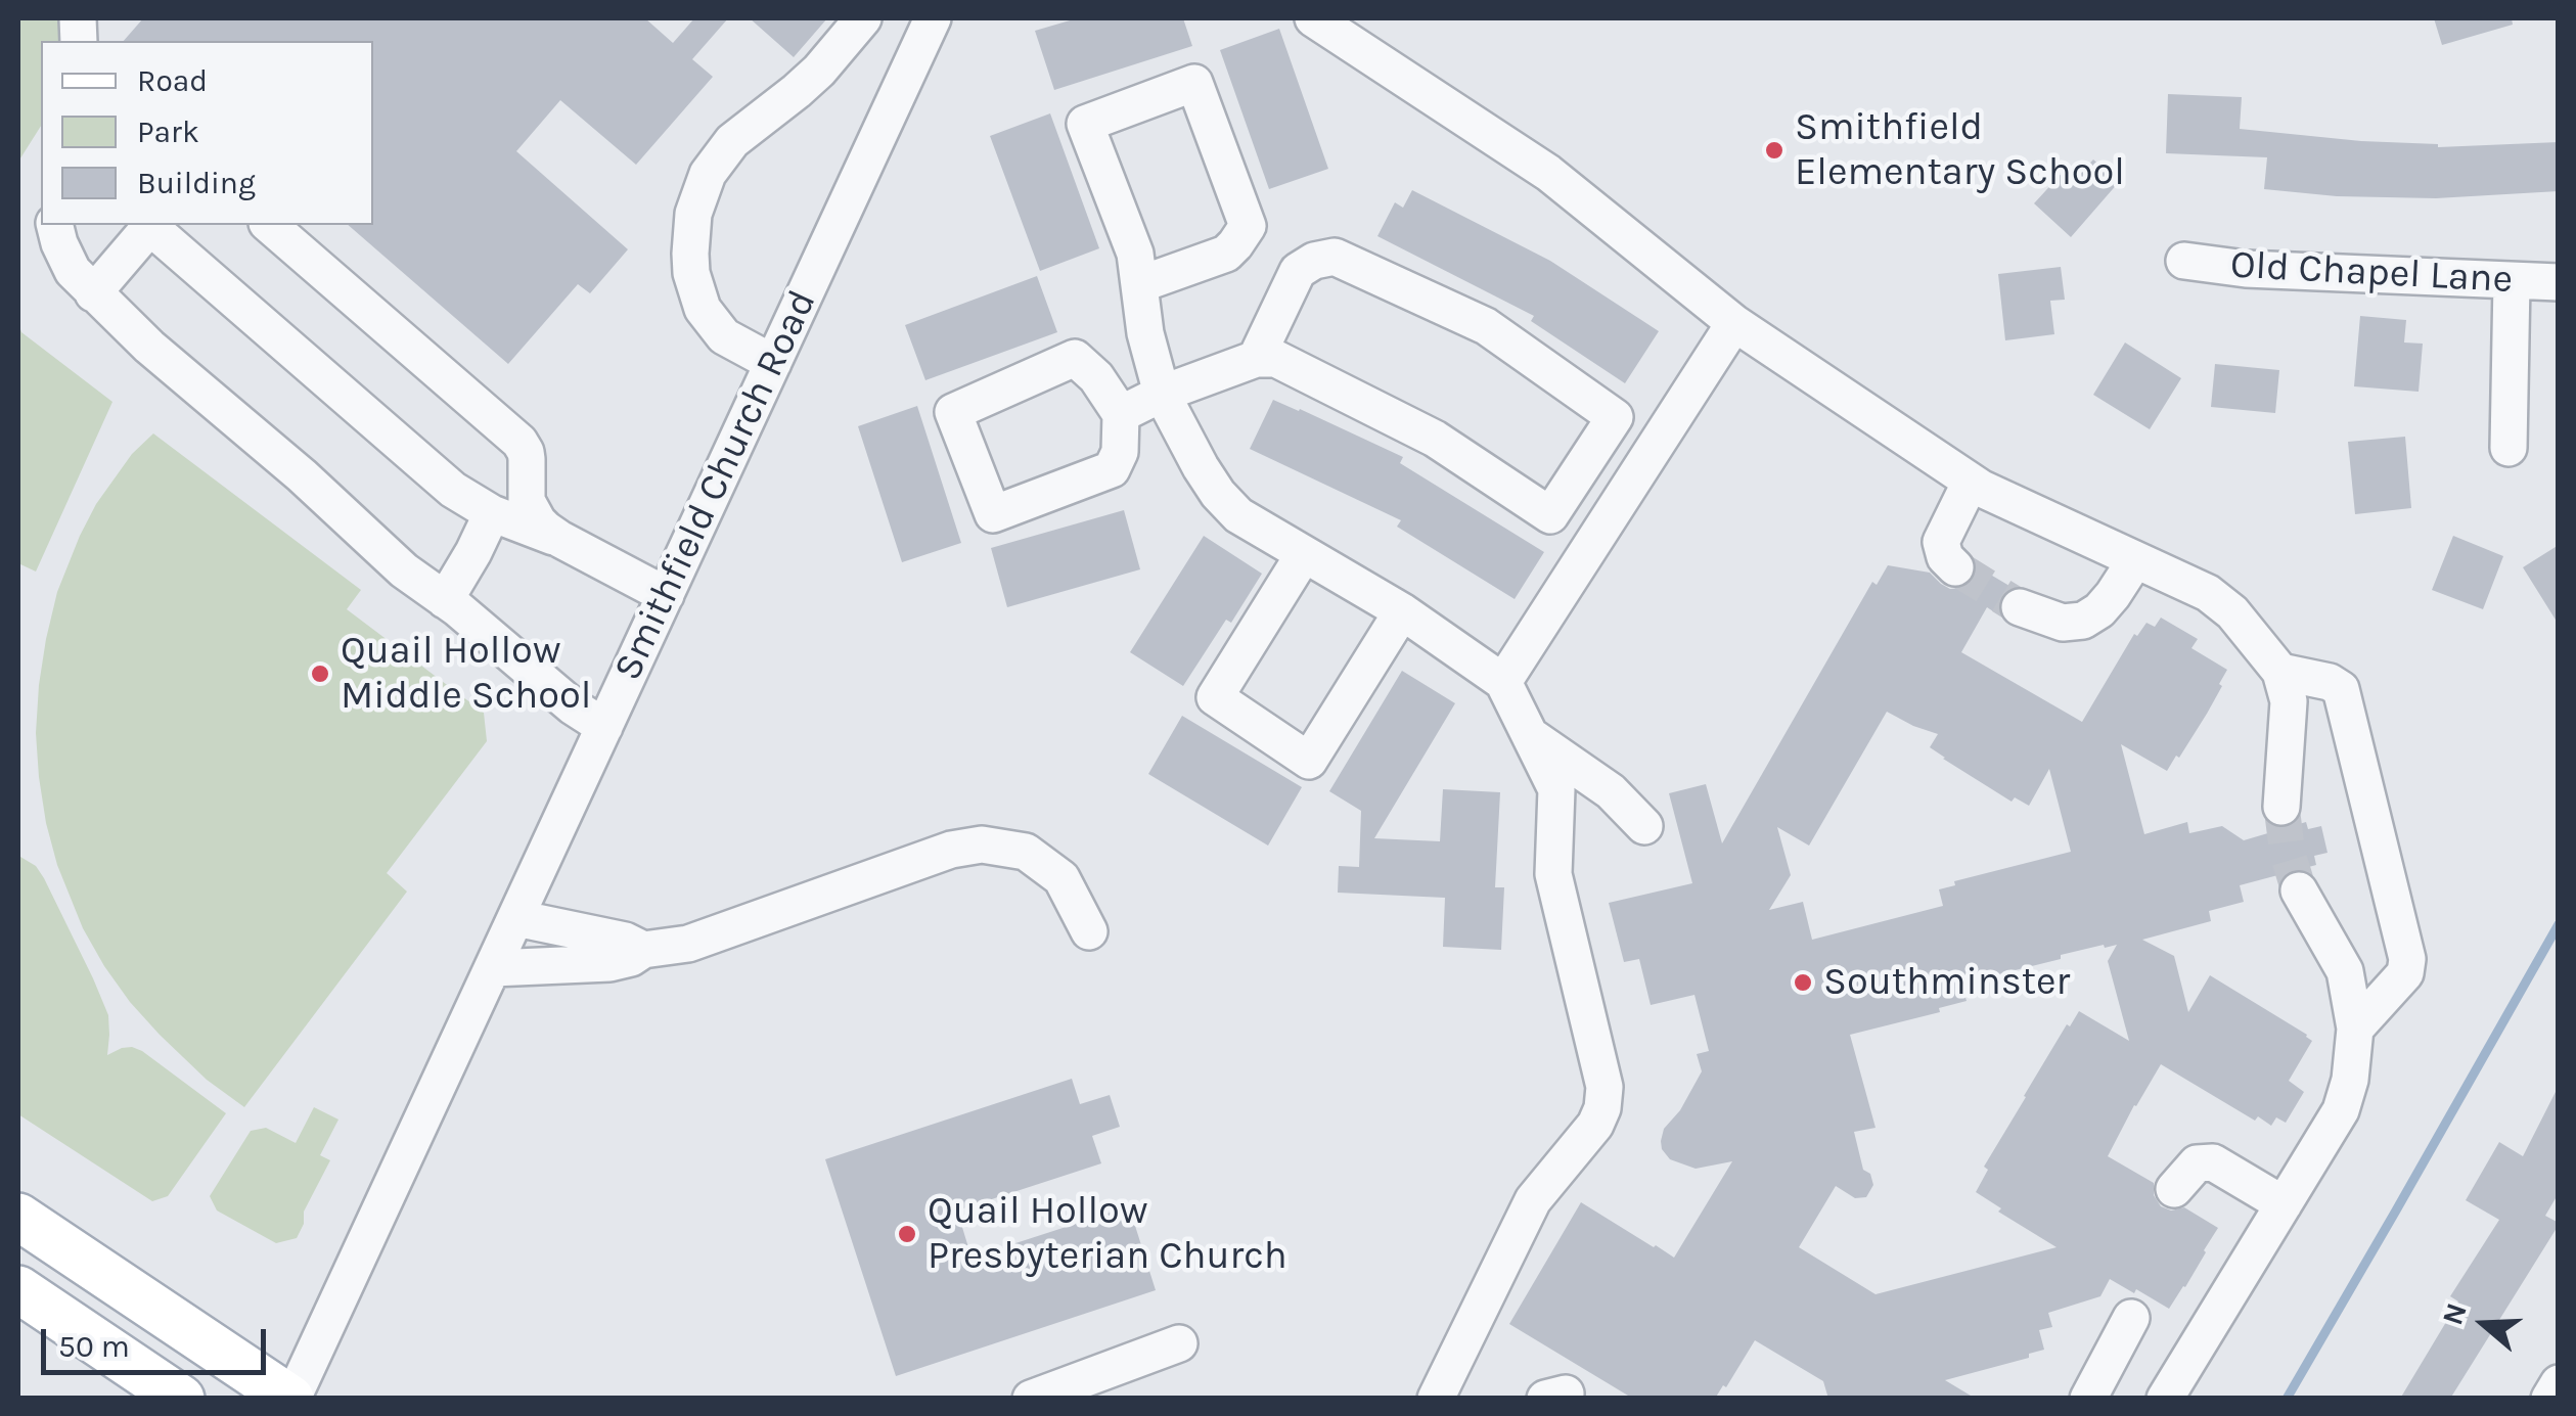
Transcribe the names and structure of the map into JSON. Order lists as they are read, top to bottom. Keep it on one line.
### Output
{"streets":{"street":["Old Chapel Lane","Smithfield Church Road"]},"places":["Smithfield Elementary School","Quail Hollow Middle School","Southminster","Quail Hollow Presbyterian Church"],"legend":["Road","Park","Building"],"scale_bar":"50 m","north":"left"}
